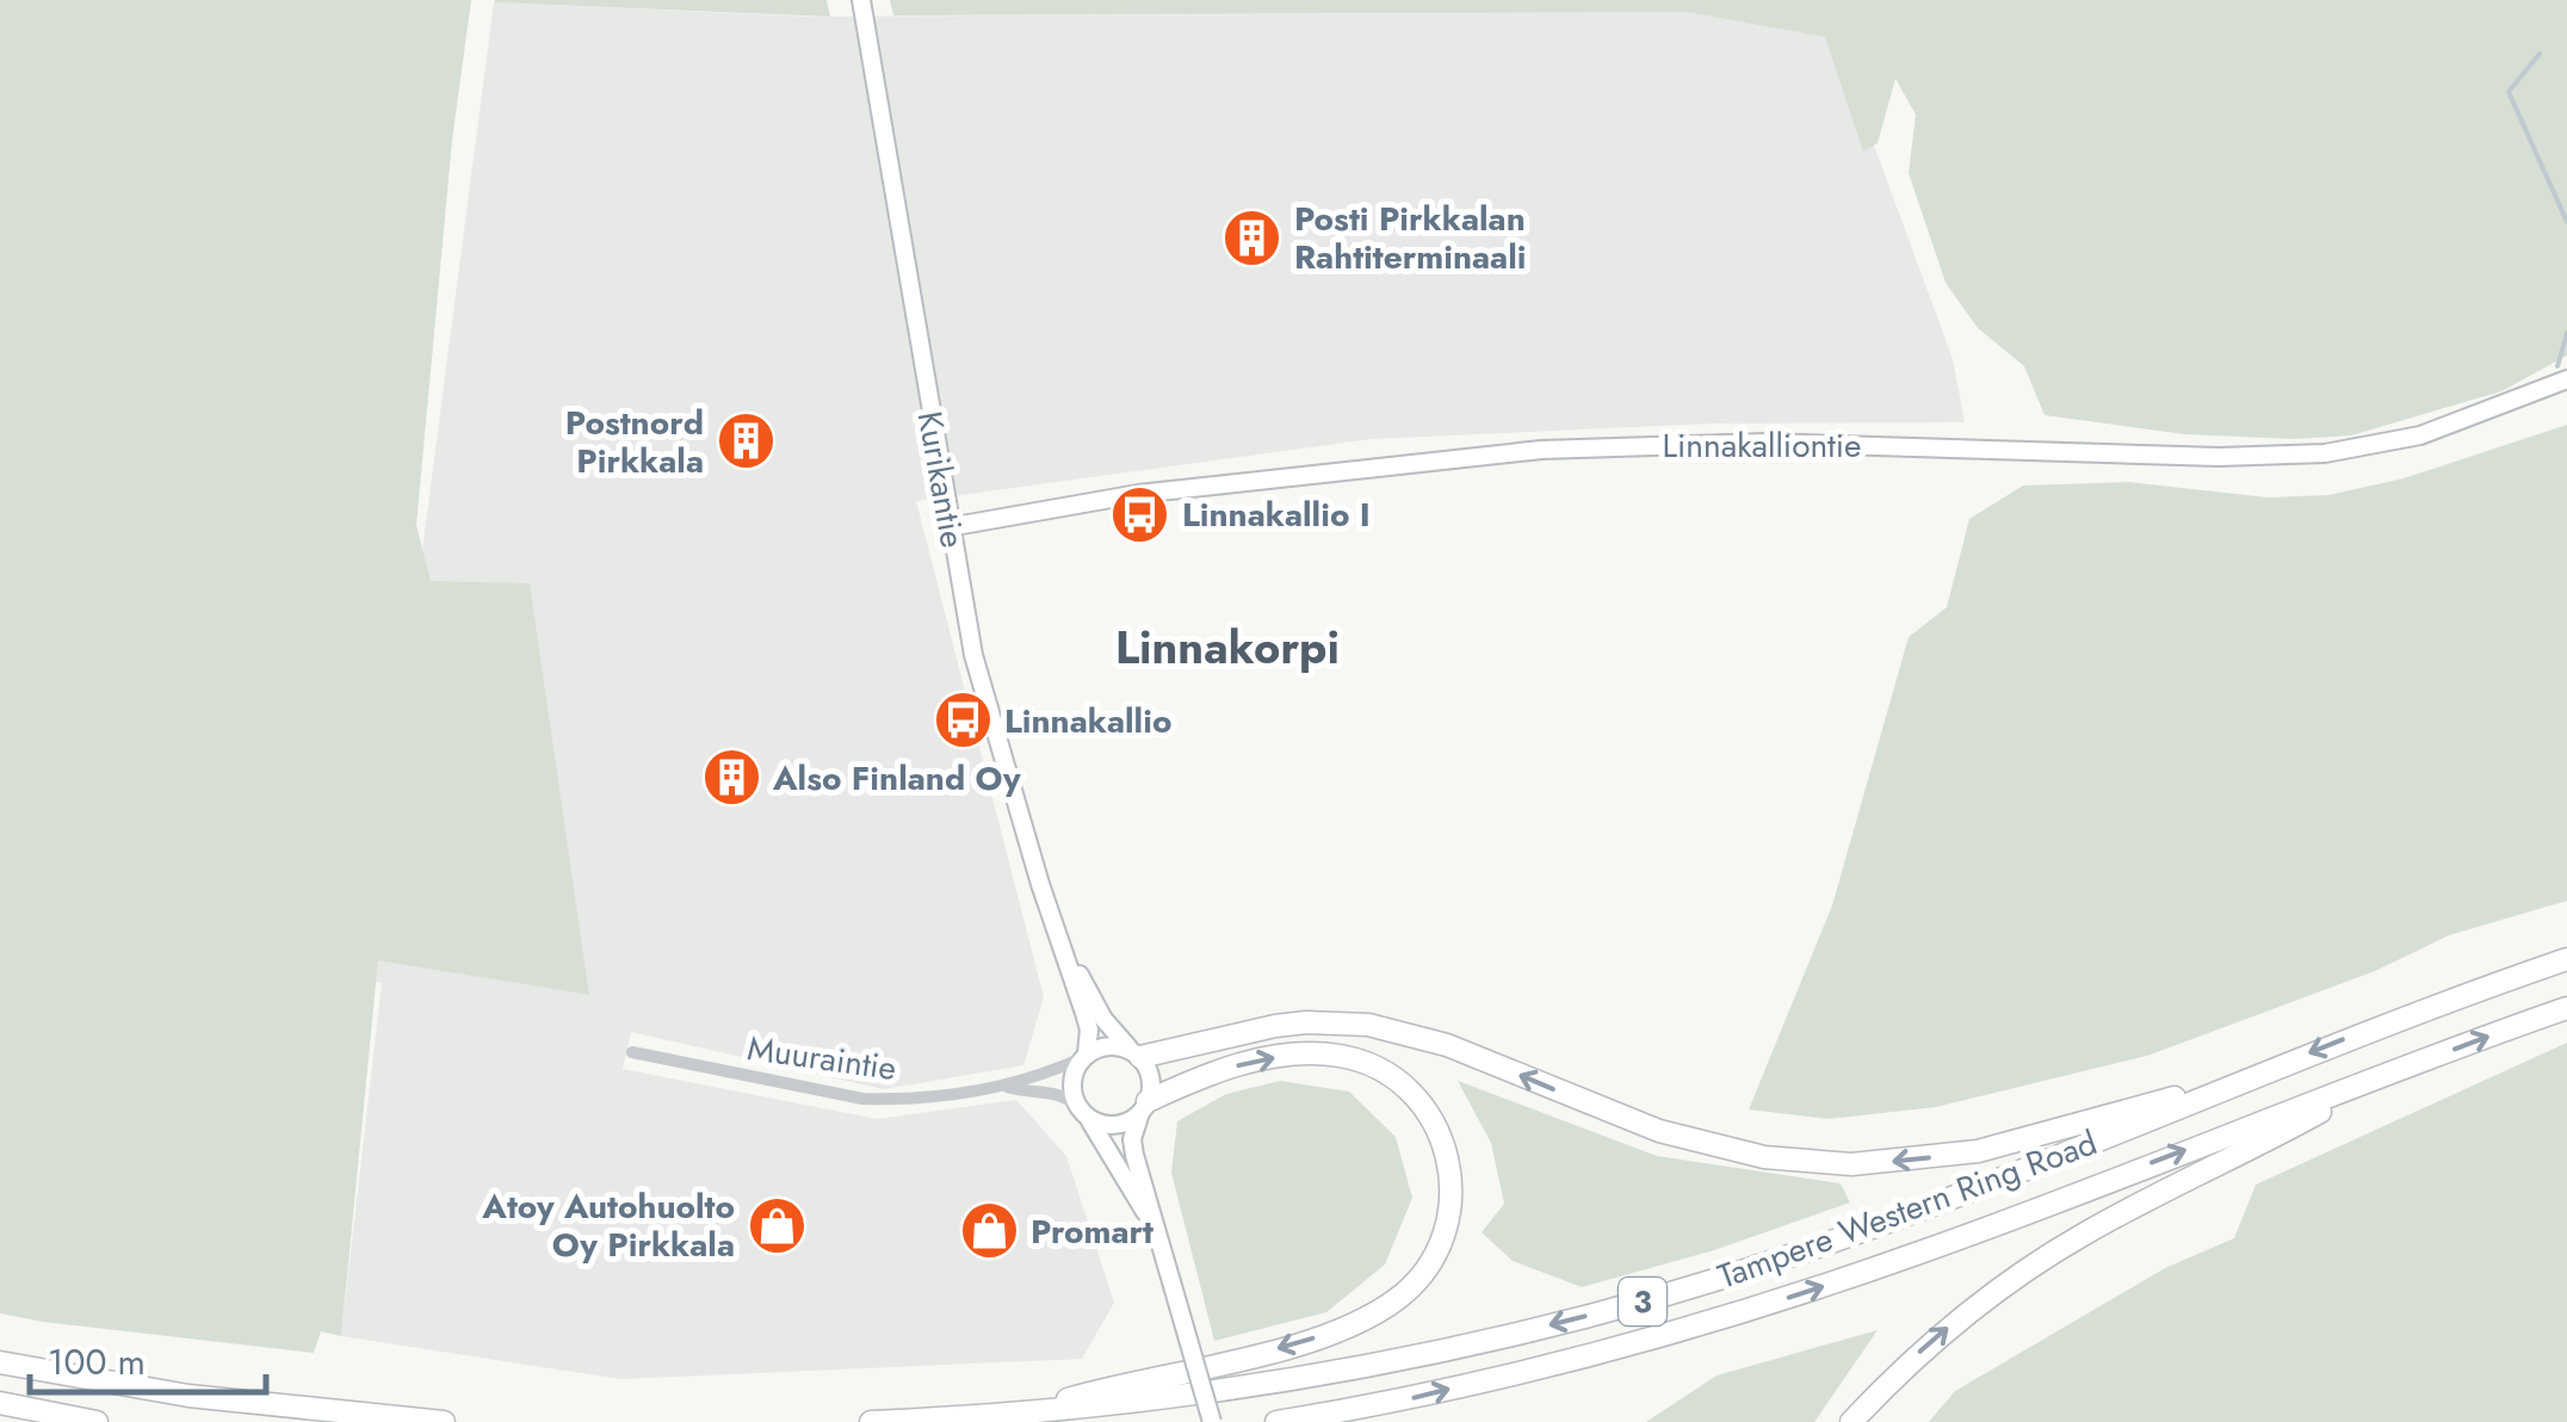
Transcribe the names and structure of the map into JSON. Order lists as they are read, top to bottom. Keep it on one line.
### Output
{"streets":{"highway":["Tampere Western Ring Road","3"],"main road":["Linnakalliontie","Kurikantie"],"street":["Muuraintie"]},"crossings":[["Linnakalliontie","Kurikantie"],["Kurikantie","Muuraintie"]],"districts":["Linnakorpi"],"places":{"building":["Posti Pirkkalan Rahtiterminaali","Postnord Pirkkala","Also Finland Oy"],"bus stop":["Linnakallio I","Linnakallio"],"shop":["Atoy Autohuolto Oy Pirkkala","Promart"]},"scale_bar":"100 m"}
